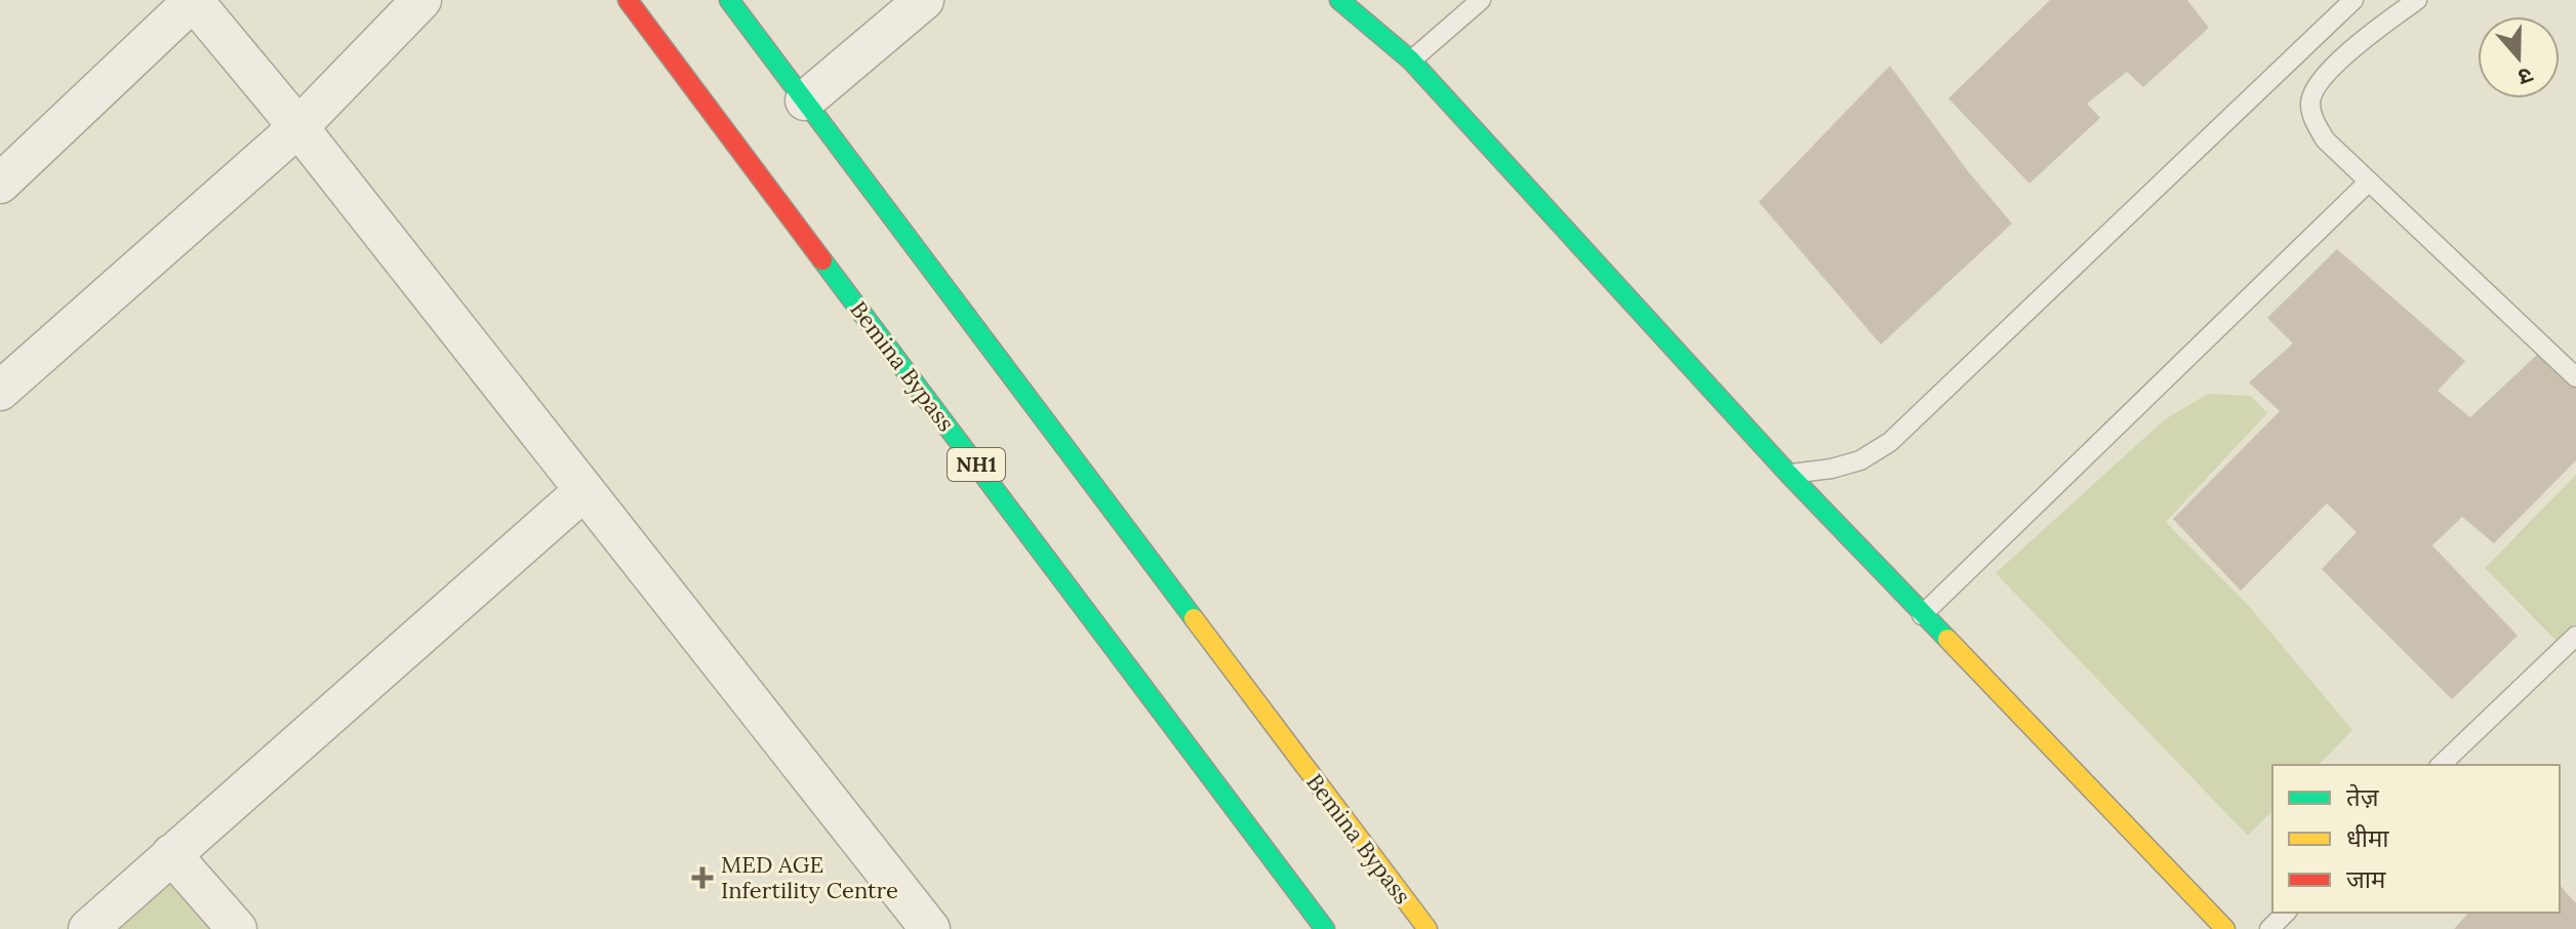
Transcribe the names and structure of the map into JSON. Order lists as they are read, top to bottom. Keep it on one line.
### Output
{"streets":{"main road":["Bemina Bypass","NH1"]},"places":{"health":["MED AGE Infertility Centre"]},"legend":["तेज़","धीमा","जाम"],"north":"bottom"}
